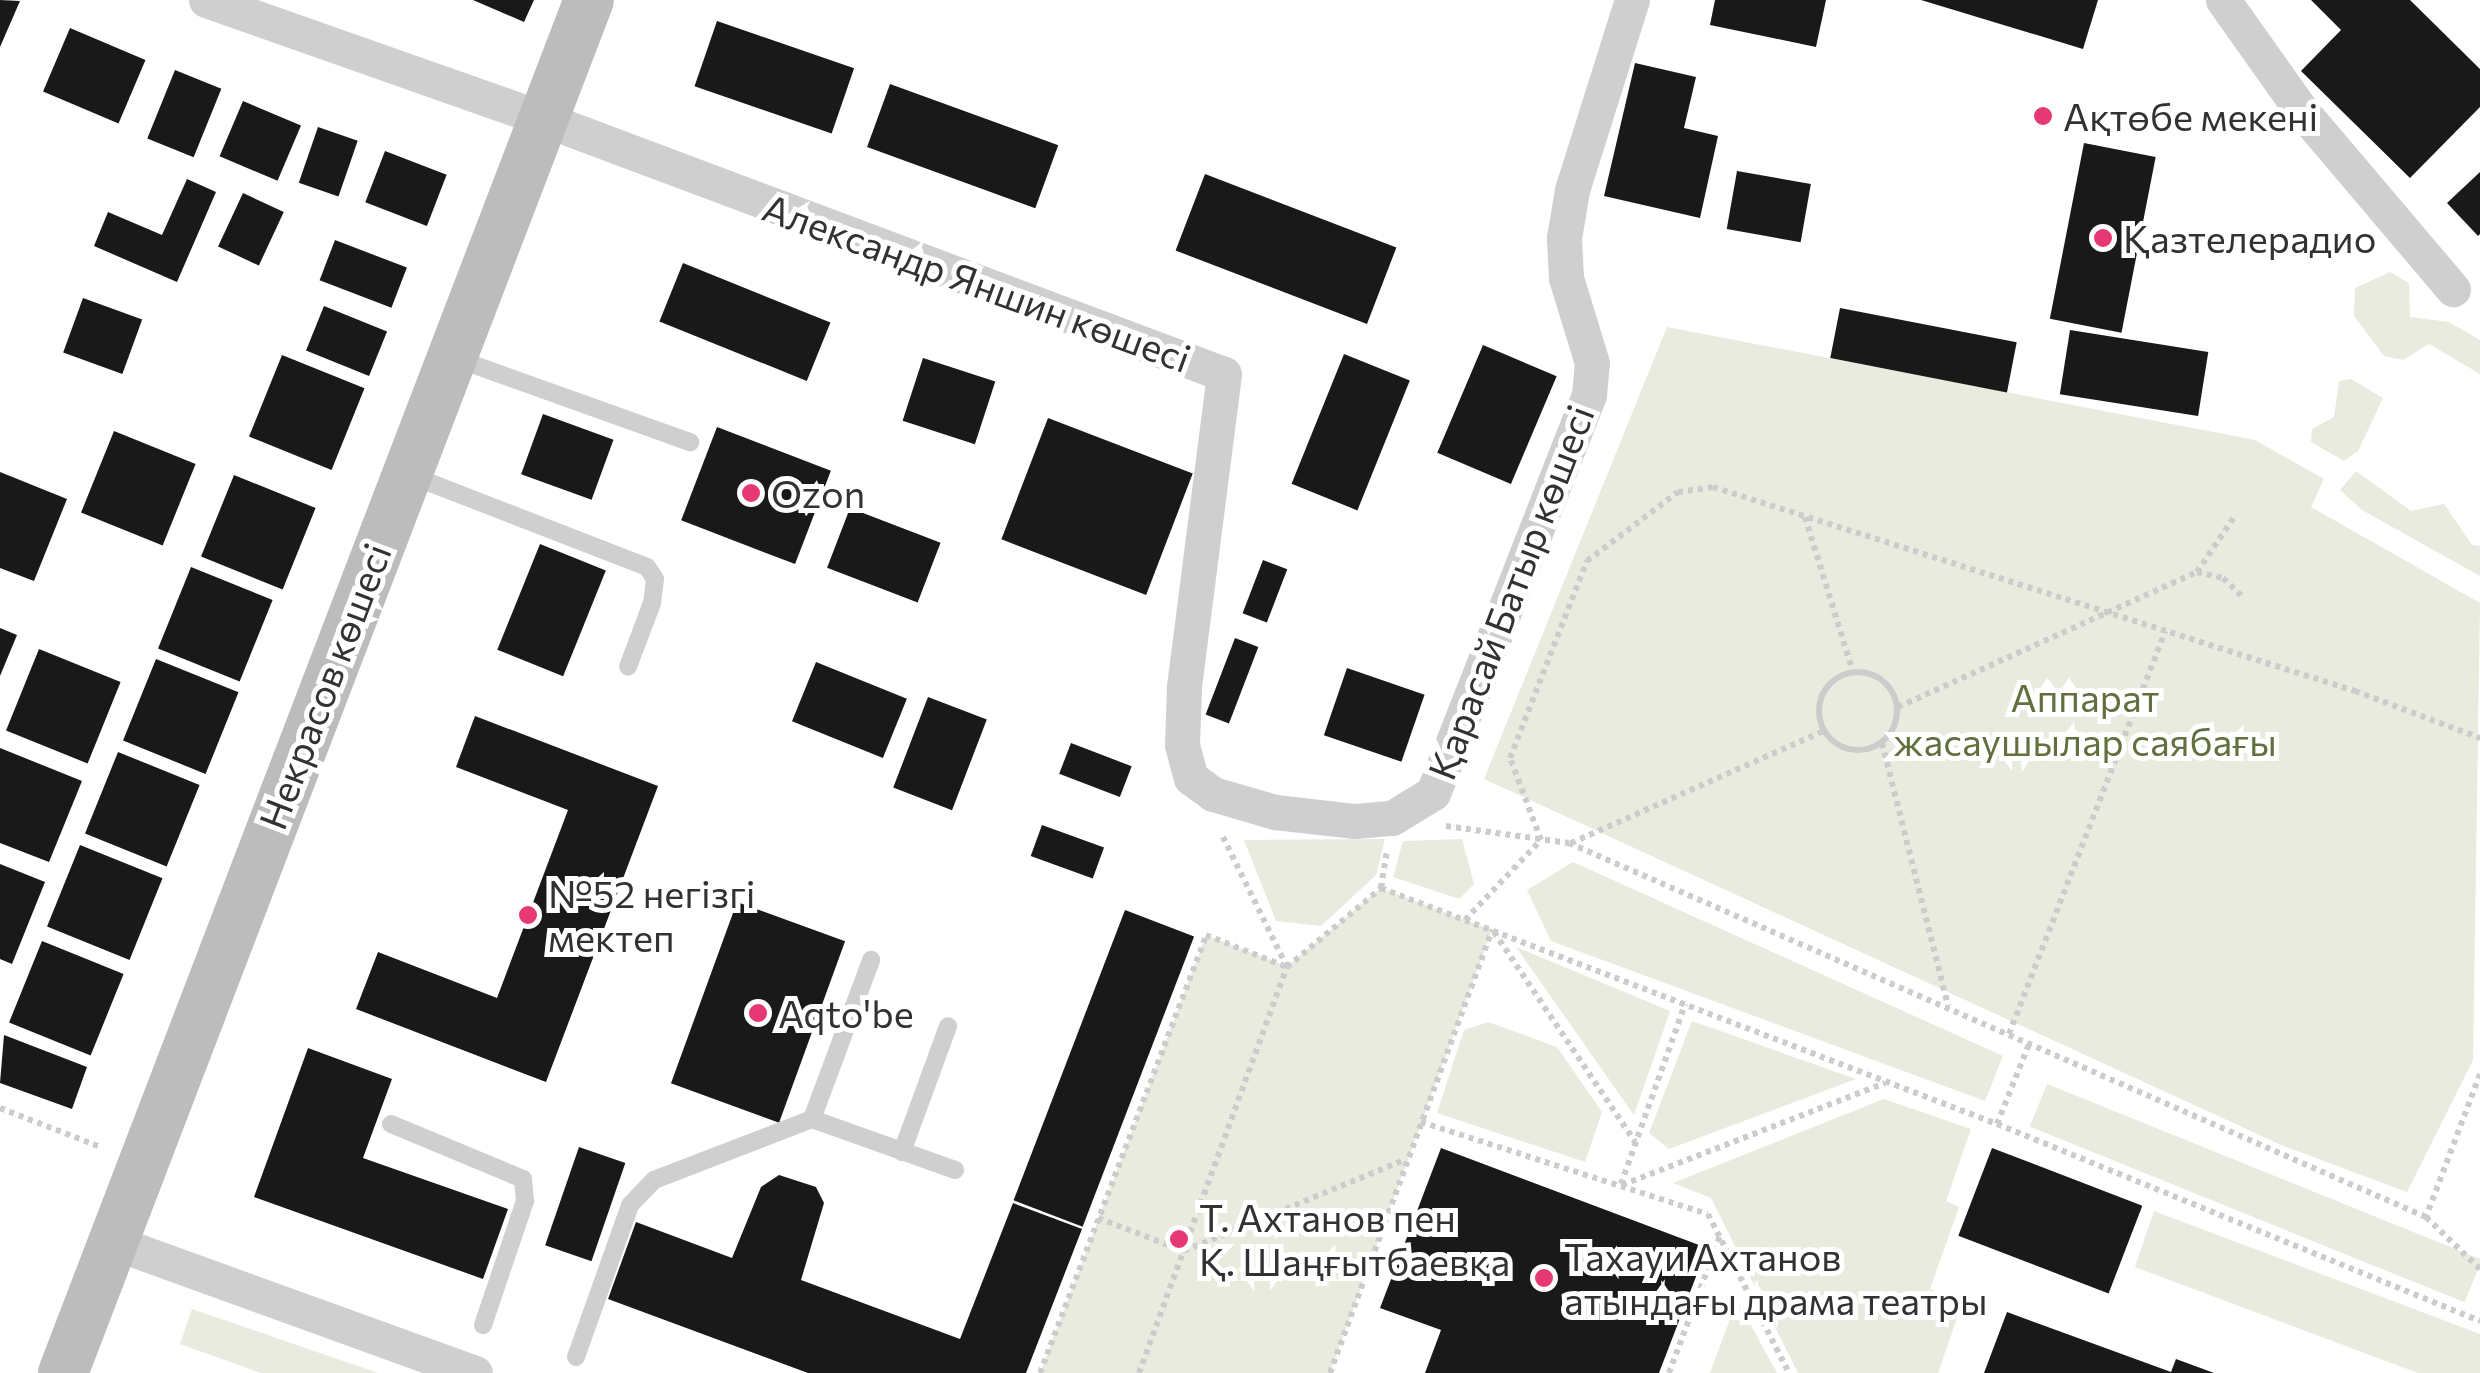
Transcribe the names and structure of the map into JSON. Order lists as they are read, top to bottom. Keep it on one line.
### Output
{"streets":{"main road":["Некрасов көшесі"],"street":["Александр Яншин көшесі","Қарасай Батыр көшесі"]},"crossings":[["Александр Яншин көшесі","Некрасов көшесі"]],"parks":["Аппарат жасаушылар саябағы"],"places":["Ақтөбе мекені","Қазтелерадио","Ozon","№52 негізгі мектеп","Aqto'be","Т. Ахтанов пен Қ. Шаңғытбаевқа","Тахауи Ахтанов атындағы драма театры"]}
